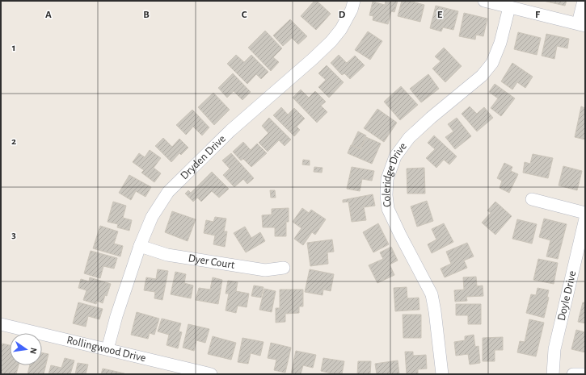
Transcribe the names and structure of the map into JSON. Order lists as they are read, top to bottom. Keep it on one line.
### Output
{"streets":{"street":["Dryden Drive","Coleridge Drive","Dyer Court","Doyle Drive","Rollingwood Drive"]},"crossings":[["Dryden Drive","Dyer Court"],["Dryden Drive","Rollingwood Drive"]],"north":"right","grid":{"columns":["A","B","C","D","E","F"],"rows":["1","2","3"]}}
